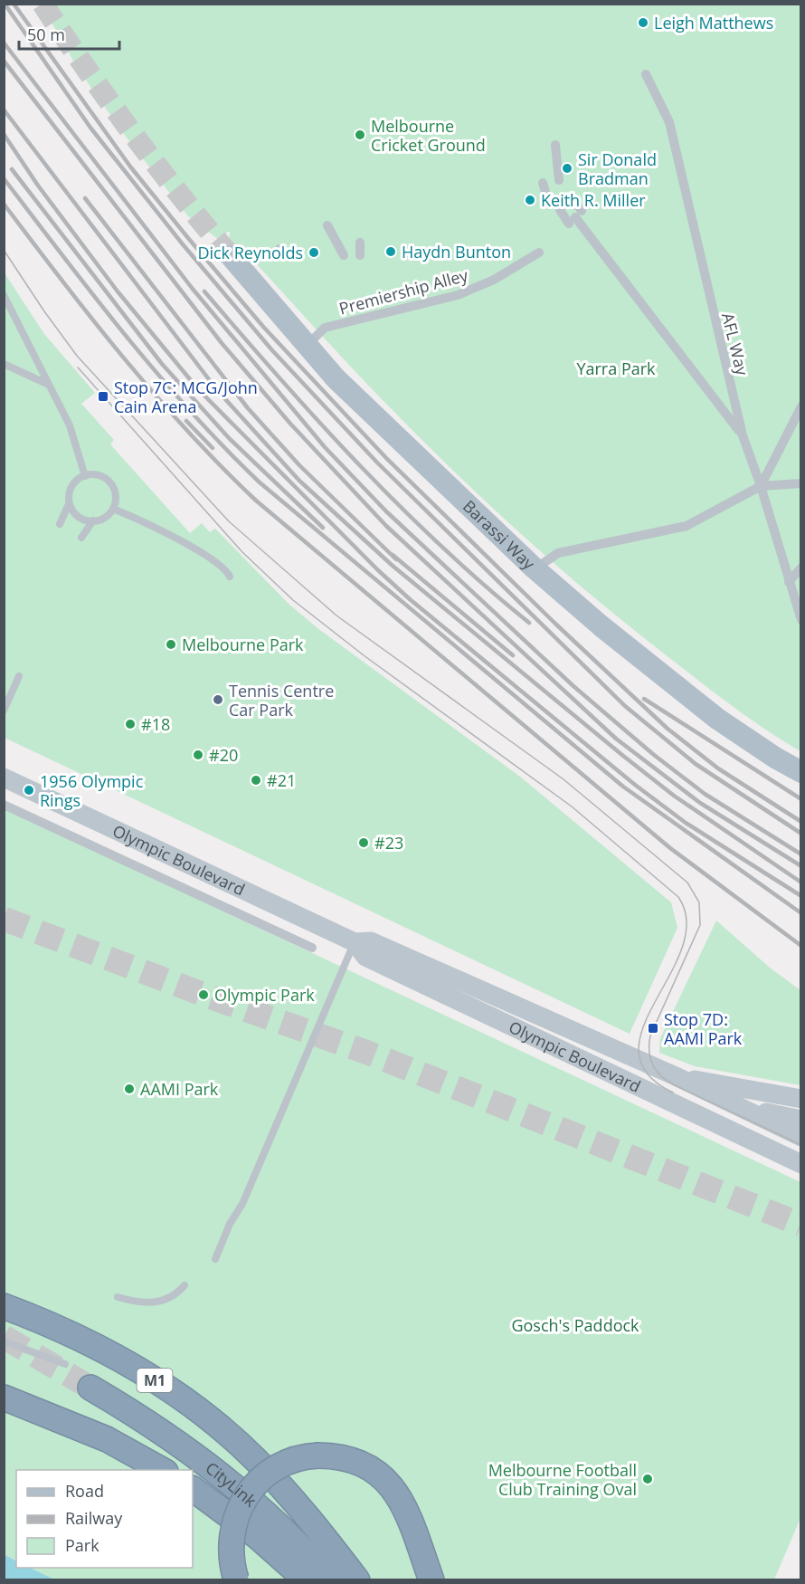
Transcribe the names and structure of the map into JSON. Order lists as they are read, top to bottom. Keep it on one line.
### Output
{"streets":{"highway":["M1","CityLink"],"main road":["Barassi Way","Olympic Boulevard"],"street":["Premiership Alley","AFL Way"]},"crossings":[["Premiership Alley","Barassi Way"]],"parks":["Yarra Park","Gosch's Paddock"],"places":{"other":["Leigh Matthews","Melbourne Cricket Ground","Sir Donald Bradman","Keith R. Miller","Haydn Bunton","Dick Reynolds","Melbourne Park","Tennis Centre Car Park","#18","#20","#21","1956 Olympic Rings","#23","Olympic Park","AAMI Park","Melbourne Football Club Training Oval"],"transit":["Stop 7C: MCG/John Cain Arena","Stop 7D: AAMI Park"]},"legend":["Road","Railway","Park"],"scale_bar":"50 m"}
